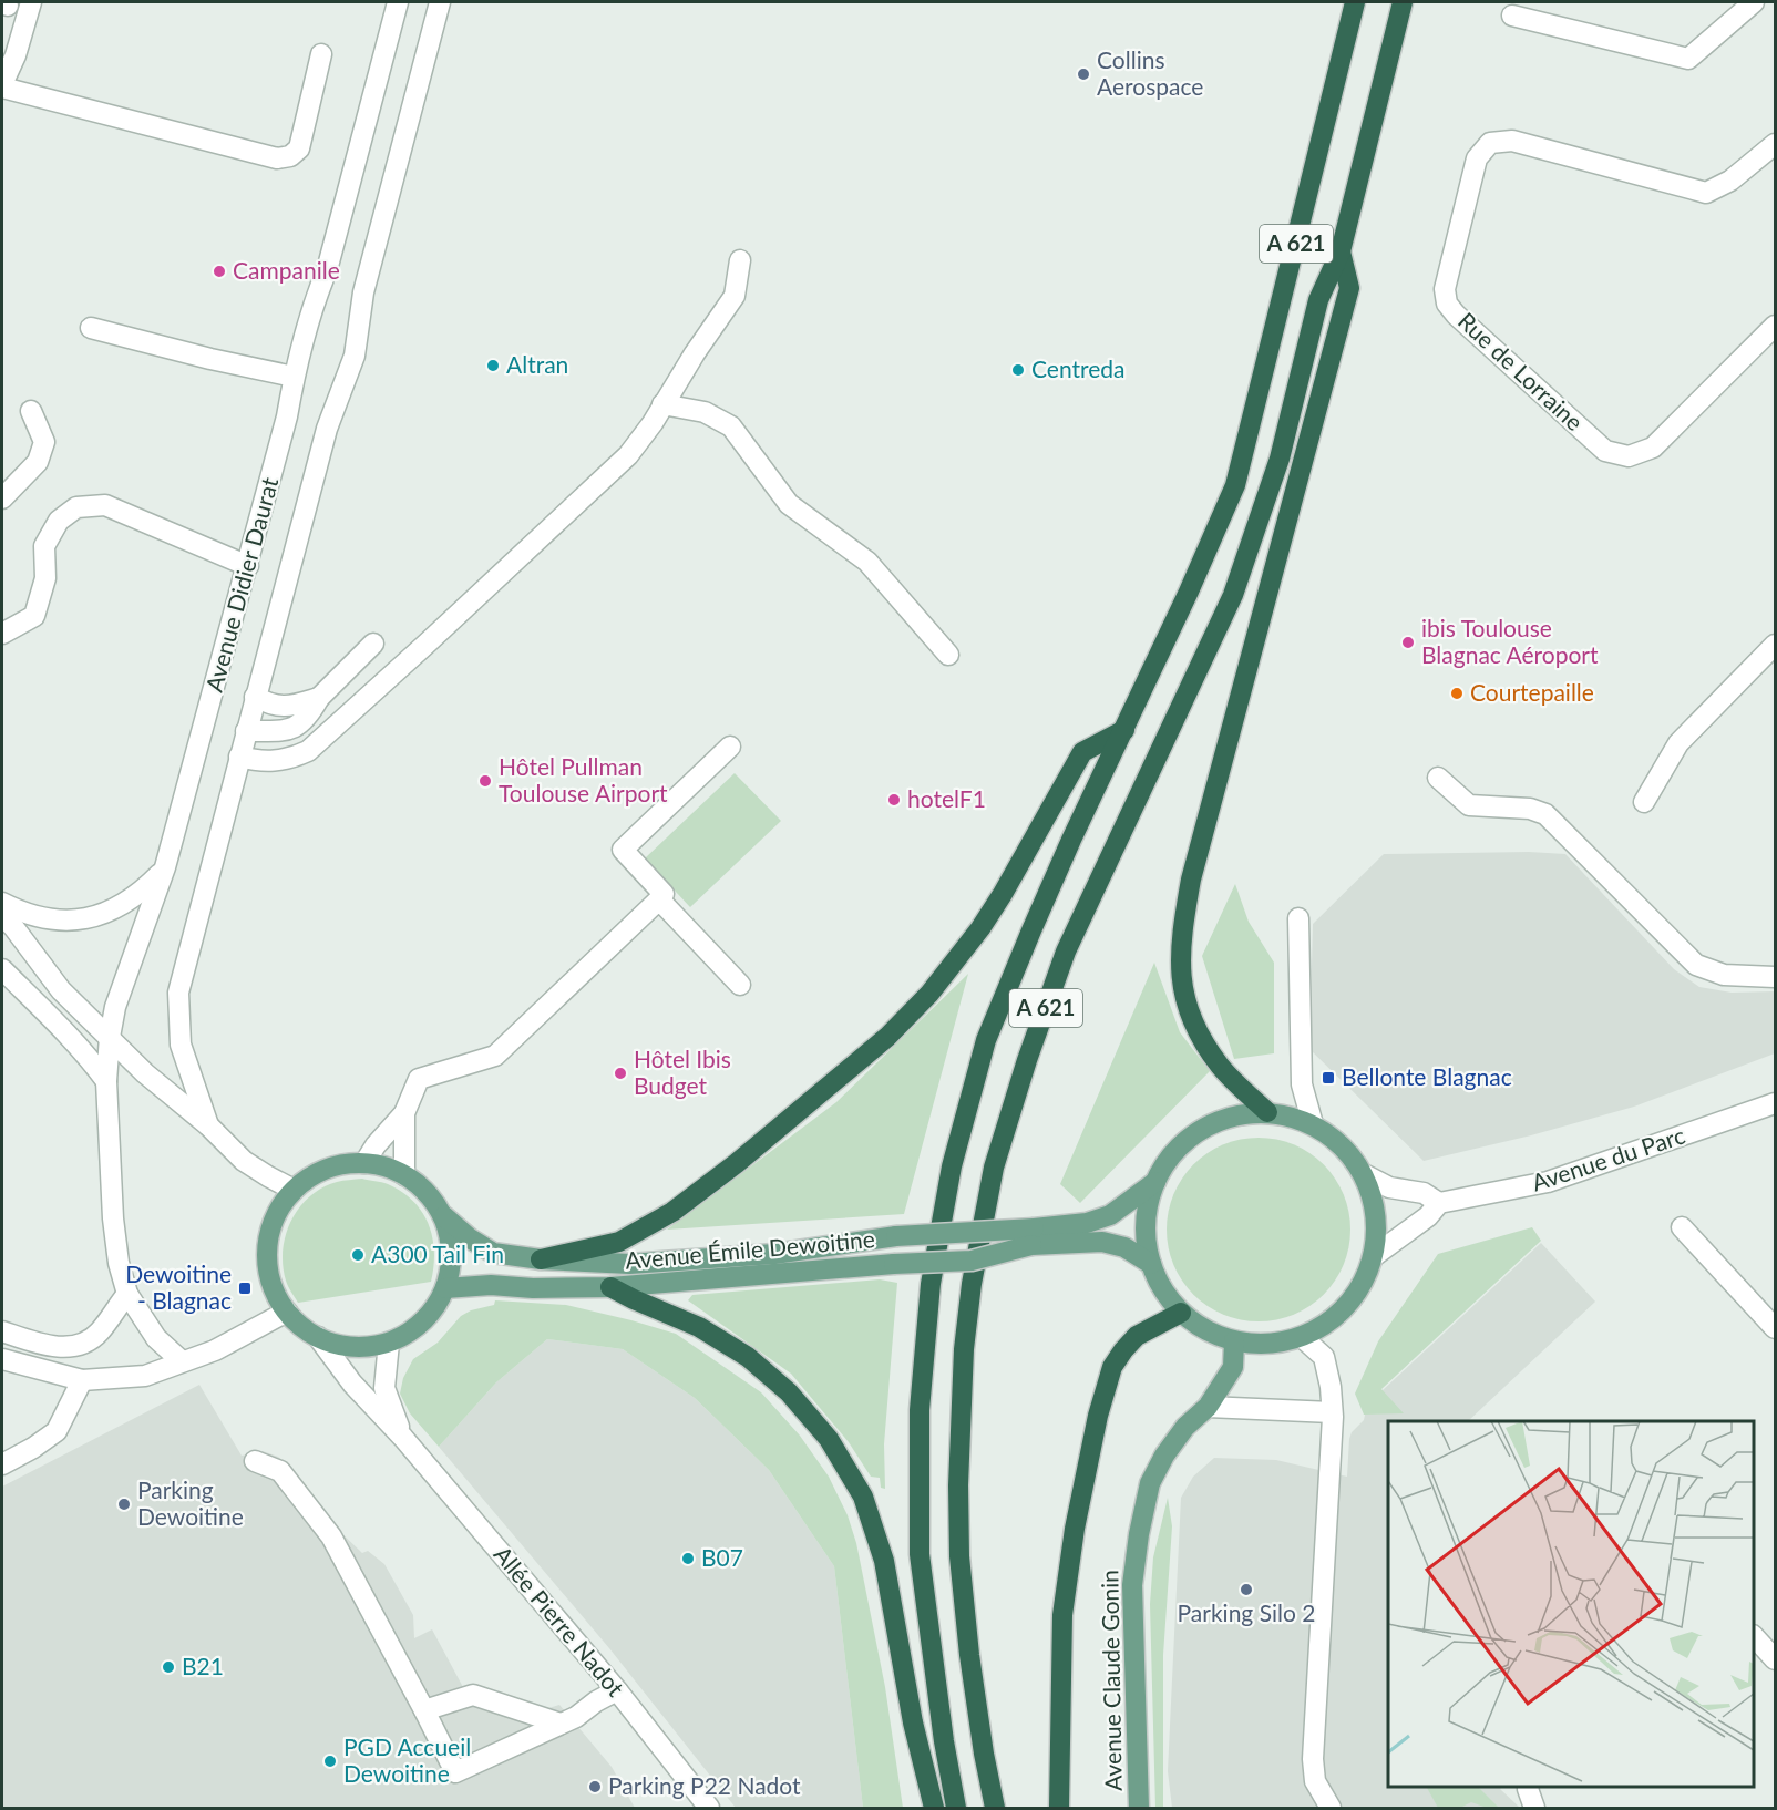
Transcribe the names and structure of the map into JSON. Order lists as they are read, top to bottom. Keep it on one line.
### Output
{"streets":{"highway":["A 621"],"main road":["Avenue Émile Dewoitine","Avenue Claude Gonin"],"street":["Rue de Lorraine","Avenue Didier Daurat","Avenue du Parc","Allée Pierre Nadot"]},"crossings":[["Avenue Didier Daurat","Avenue Émile Dewoitine"],["Avenue Didier Daurat","Allée Pierre Nadot"],["Avenue Émile Dewoitine","Allée Pierre Nadot"]],"places":{"other":["Collins Aerospace","Campanile","Altran","Centreda","ibis Toulouse Blagnac Aéroport","Courtepaille","Hôtel Pullman Toulouse Airport","hotelF1","Hôtel Ibis Budget","A300 Tail Fin","Parking Dewoitine","B07","Parking Silo 2","B21","PGD Accueil Dewoitine","Parking P22 Nadot"],"transit":["Bellonte Blagnac","Dewoitine - Blagnac"]}}
